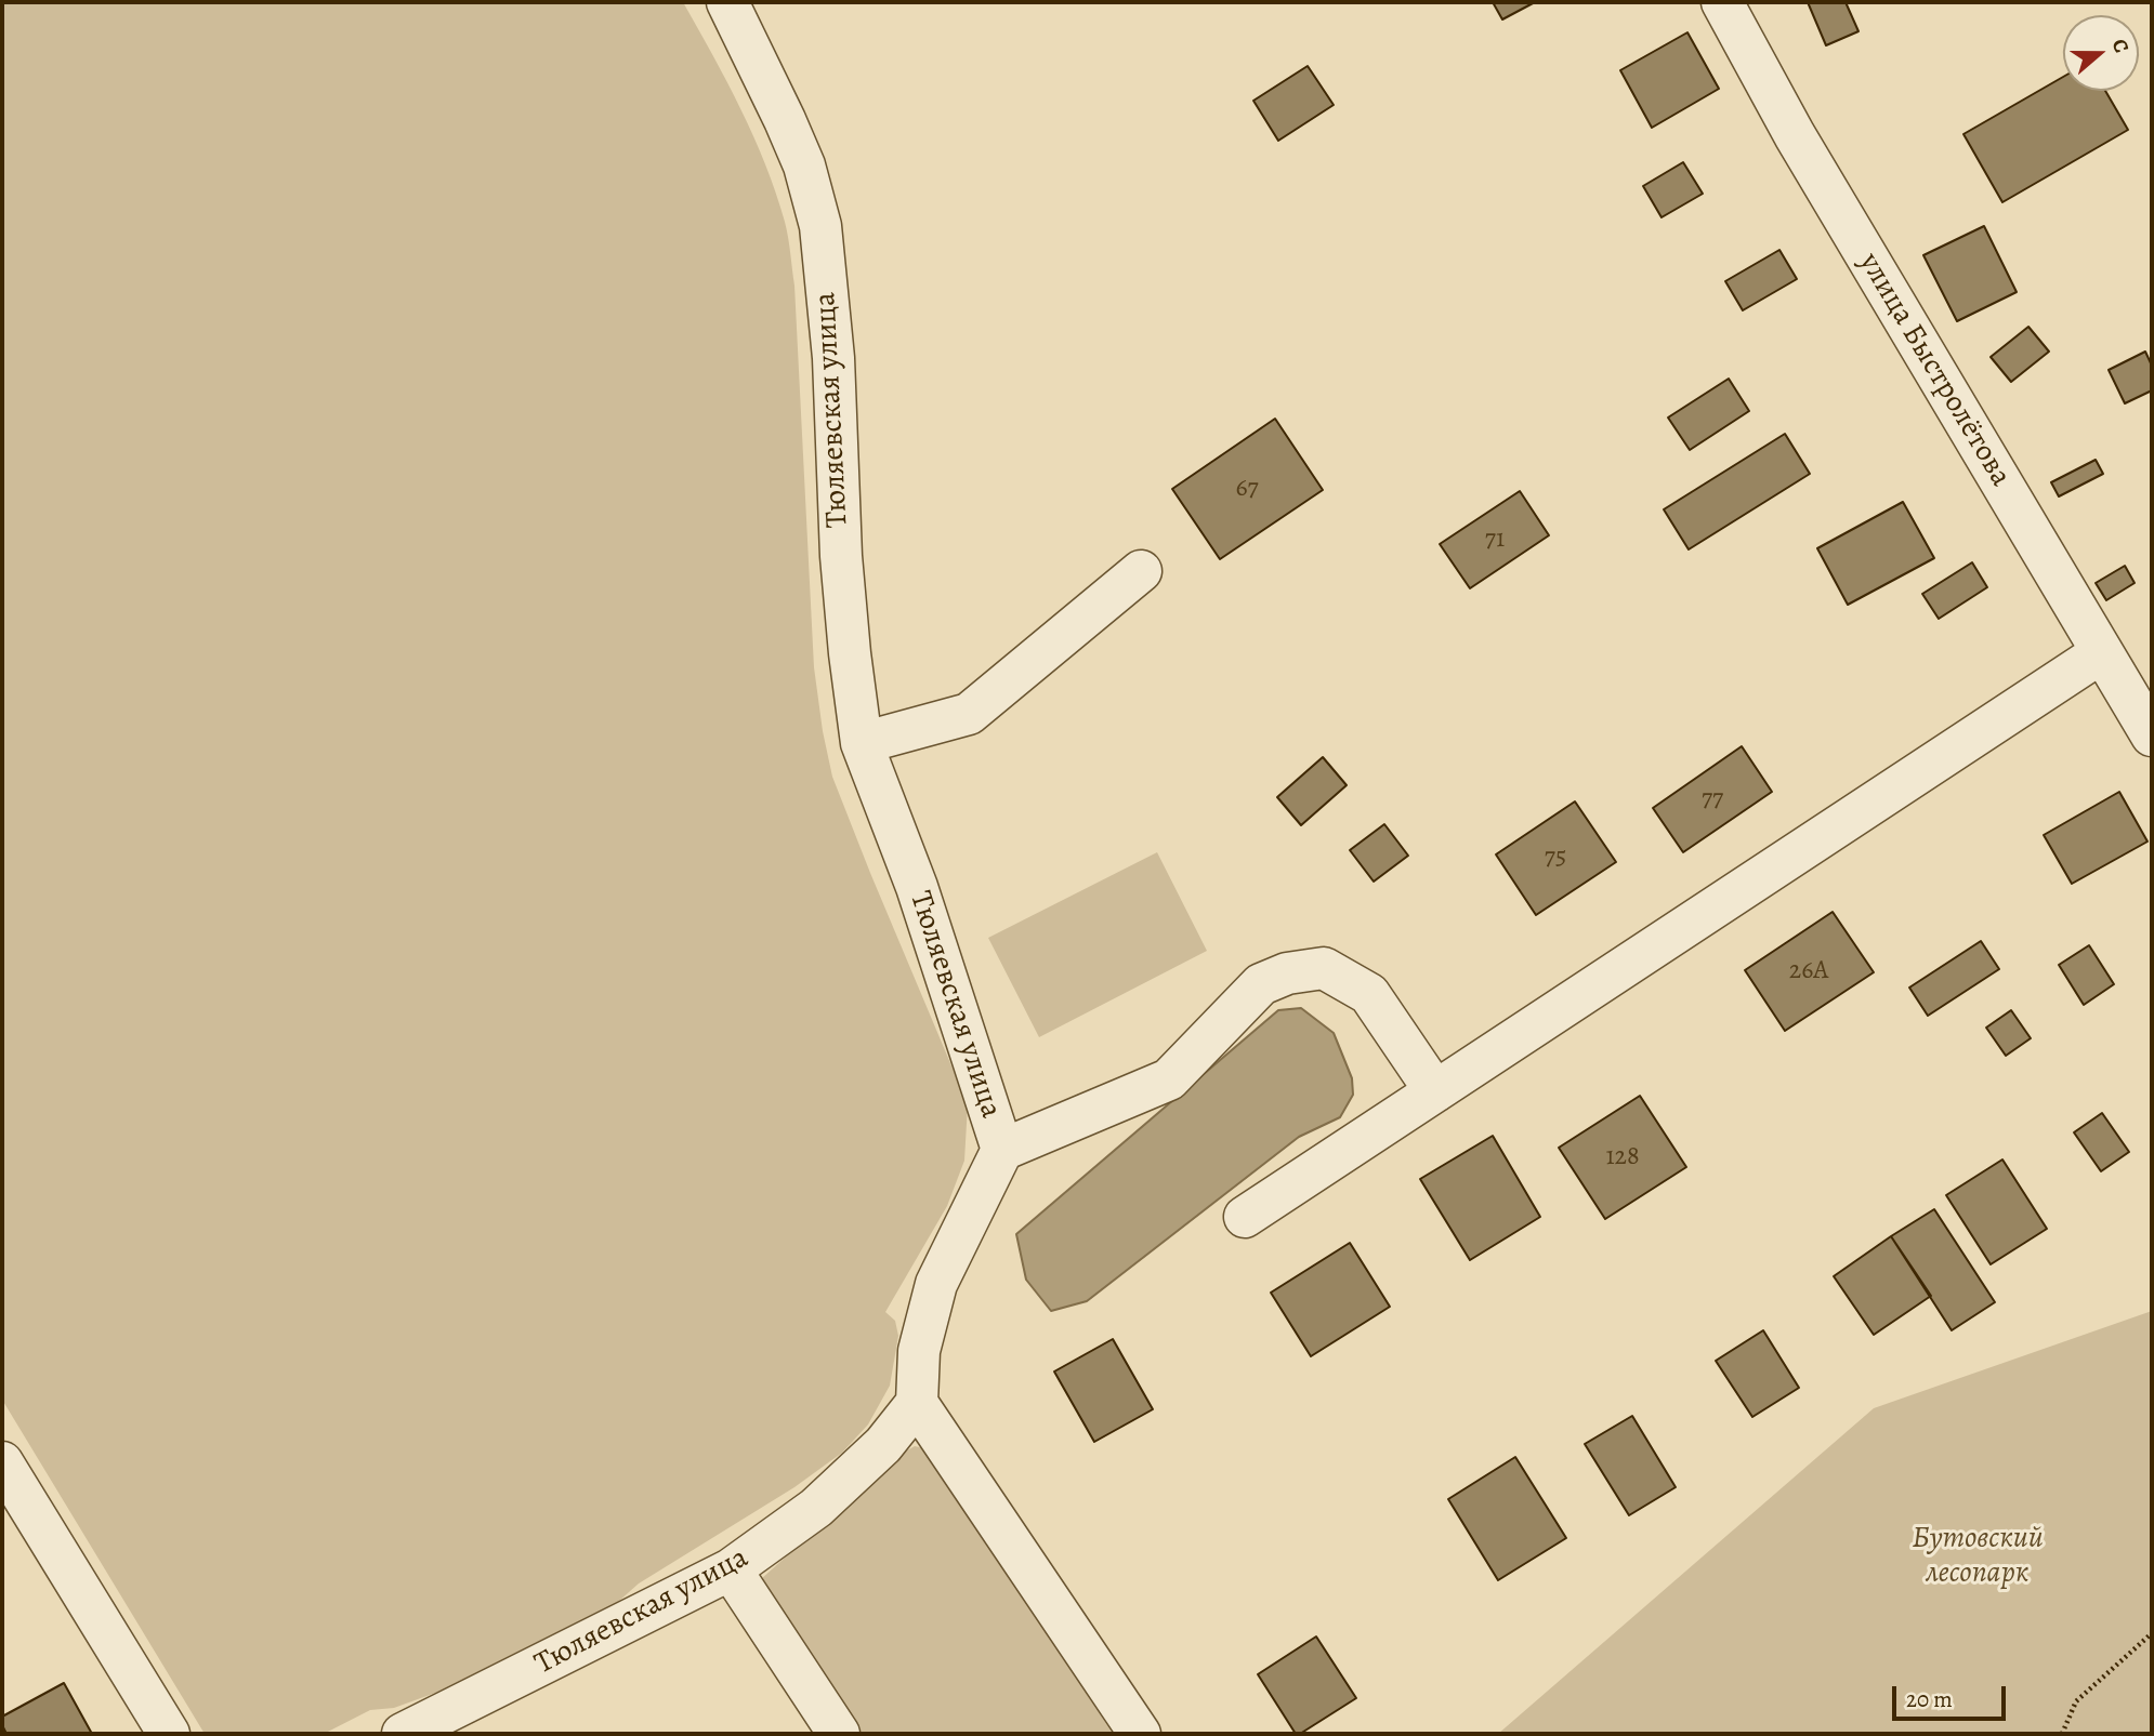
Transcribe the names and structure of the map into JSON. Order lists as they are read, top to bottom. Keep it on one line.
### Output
{"streets":{"street":["улица Быстролётова","Тюляевская улица"]},"parks":["Бутовский лесопарк"],"house_numbers":["67","71","77","75","26А","128"],"scale_bar":"20 m","north":"right"}
